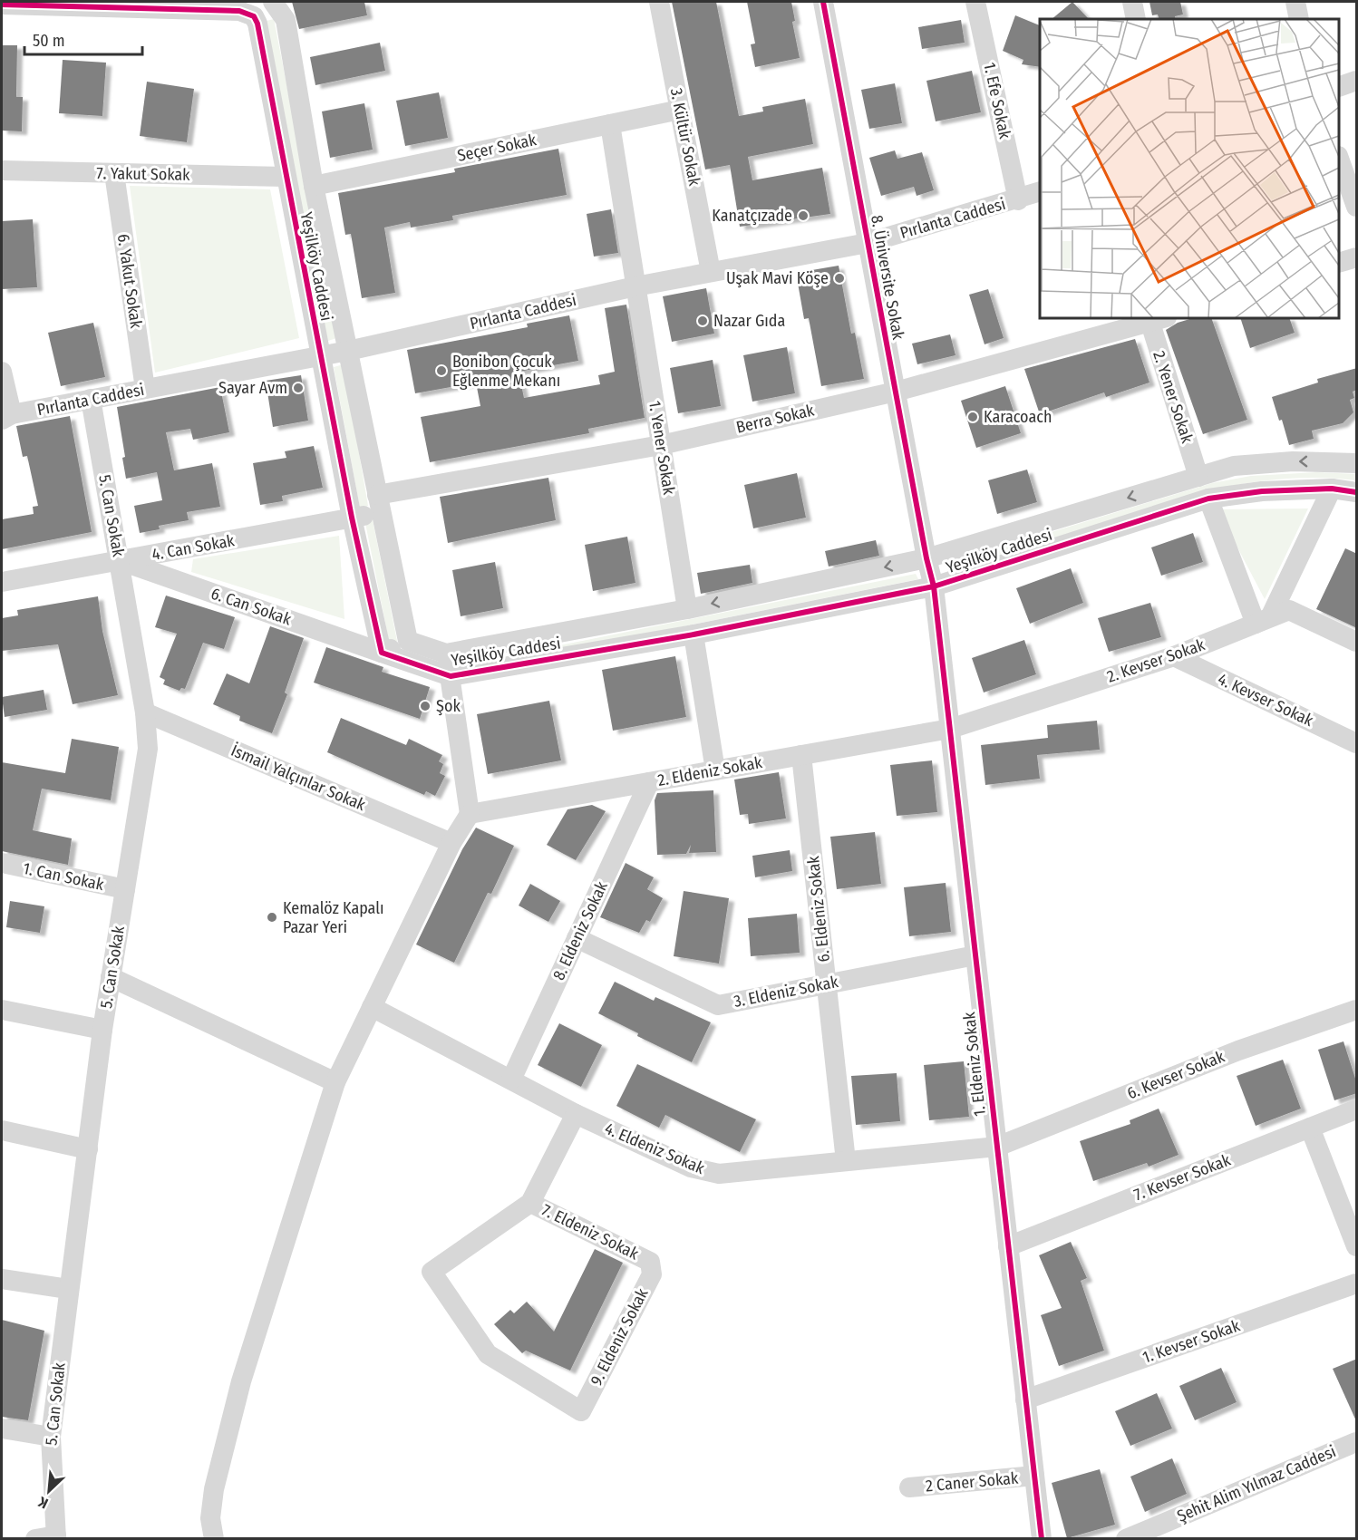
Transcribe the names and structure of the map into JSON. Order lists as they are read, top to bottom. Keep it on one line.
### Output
{"streets":{"street":["1. Efe Sokak","3. Kültür Sokak","Seçer Sokak","7. Yakut Sokak","Pırlanta Caddesi","Yeşilköy Caddesi","8. Üniversite Sokak","6. Yakut Sokak","2. Yener Sokak","Berra Sokak","1. Yener Sokak","5. Can Sokak","4. Can Sokak","6. Can Sokak","2. Kevser Sokak","4. Kevser Sokak","2. Eldeniz Sokak","İsmail Yalçınlar Sokak","1. Can Sokak","6. Eldeniz Sokak","8. Eldeniz Sokak","3. Eldeniz Sokak","1. Eldeniz Sokak","6. Kevser Sokak","4. Eldeniz Sokak","7. Kevser Sokak","7. Eldeniz Sokak","9. Eldeniz Sokak","1. Kevser Sokak","2 Caner Sokak","Şehit Alim Yılmaz Caddesi"]},"crossings":[["1. Efe Sokak","Pırlanta Caddesi"],["3. Kültür Sokak","Seçer Sokak"],["3. Kültür Sokak","Pırlanta Caddesi"],["Seçer Sokak","Yeşilköy Caddesi"],["Seçer Sokak","1. Yener Sokak"],["7. Yakut Sokak","Yeşilköy Caddesi"],["7. Yakut Sokak","6. Yakut Sokak"],["Pırlanta Caddesi","Yeşilköy Caddesi"],["Pırlanta Caddesi","8. Üniversite Sokak"],["Pırlanta Caddesi","6. Yakut Sokak"],["Pırlanta Caddesi","1. Yener Sokak"],["Pırlanta Caddesi","5. Can Sokak"],["Yeşilköy Caddesi","8. Üniversite Sokak"],["Yeşilköy Caddesi","2. Yener Sokak"],["Yeşilköy Caddesi","Berra Sokak"],["Yeşilköy Caddesi","1. Yener Sokak"],["Yeşilköy Caddesi","4. Can Sokak"],["Yeşilköy Caddesi","6. Can Sokak"],["Yeşilköy Caddesi","1. Eldeniz Sokak"],["8. Üniversite Sokak","Berra Sokak"],["8. Üniversite Sokak","1. Eldeniz Sokak"],["2. Yener Sokak","Berra Sokak"],["Berra Sokak","1. Yener Sokak"],["Berra Sokak","4. Can Sokak"],["5. Can Sokak","4. Can Sokak"],["5. Can Sokak","6. Can Sokak"],["5. Can Sokak","İsmail Yalçınlar Sokak"],["5. Can Sokak","1. Can Sokak"],["4. Can Sokak","6. Can Sokak"],["2. Kevser Sokak","4. Kevser Sokak"],["2. Kevser Sokak","2. Eldeniz Sokak"],["2. Kevser Sokak","1. Eldeniz Sokak"],["2. Eldeniz Sokak","6. Eldeniz Sokak"],["2. Eldeniz Sokak","8. Eldeniz Sokak"],["2. Eldeniz Sokak","1. Eldeniz Sokak"],["6. Eldeniz Sokak","3. Eldeniz Sokak"],["6. Eldeniz Sokak","4. Eldeniz Sokak"],["8. Eldeniz Sokak","3. Eldeniz Sokak"],["8. Eldeniz Sokak","4. Eldeniz Sokak"],["3. Eldeniz Sokak","1. Eldeniz Sokak"],["1. Eldeniz Sokak","6. Kevser Sokak"],["1. Eldeniz Sokak","4. Eldeniz Sokak"],["1. Eldeniz Sokak","7. Kevser Sokak"],["1. Eldeniz Sokak","1. Kevser Sokak"],["1. Eldeniz Sokak","2 Caner Sokak"],["6. Kevser Sokak","4. Eldeniz Sokak"],["7. Eldeniz Sokak","9. Eldeniz Sokak"]],"places":["Kanatçızade","Uşak Mavi Köşe","Nazar Gıda","Bonibon Çocuk Eğlenme Mekanı","Sayar Avm","Karacoach","Şok","Kemalöz Kapalı Pazar Yeri"],"scale_bar":"50 m","north":"bottom left"}
